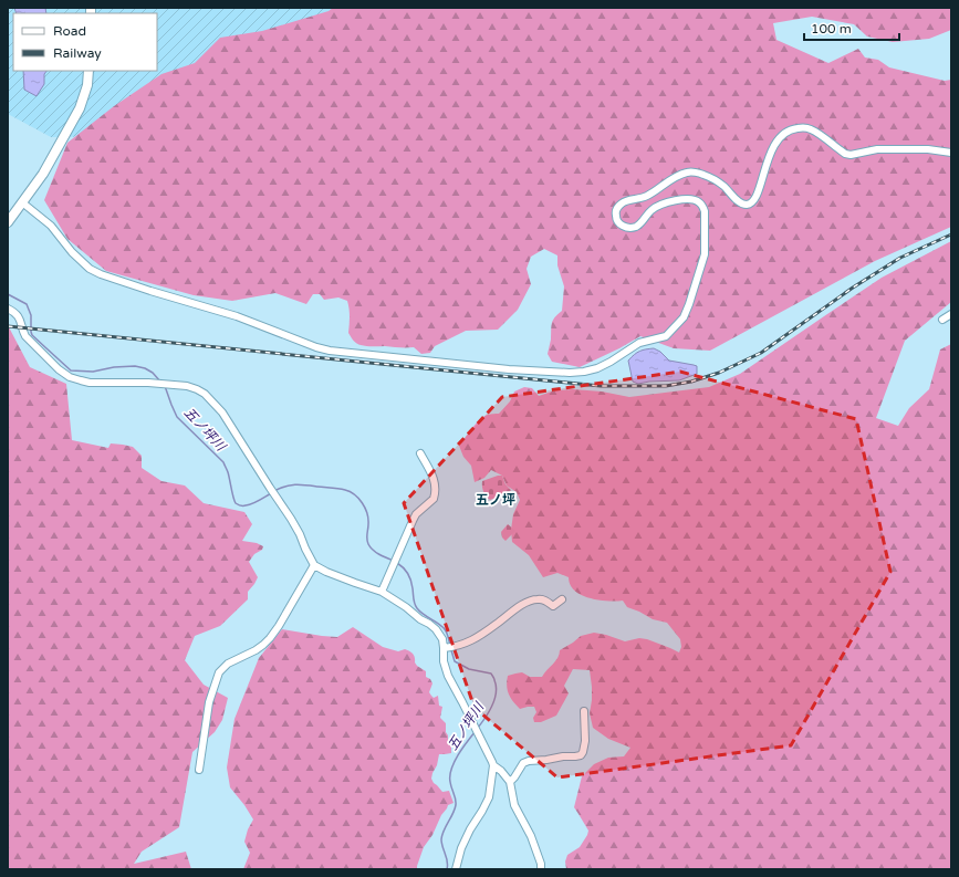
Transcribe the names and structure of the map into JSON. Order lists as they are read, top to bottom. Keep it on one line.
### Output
{"districts":["五ノ坪"],"water":["五ノ坪川"],"legend":["Road","Railway"],"scale_bar":"100 m"}
